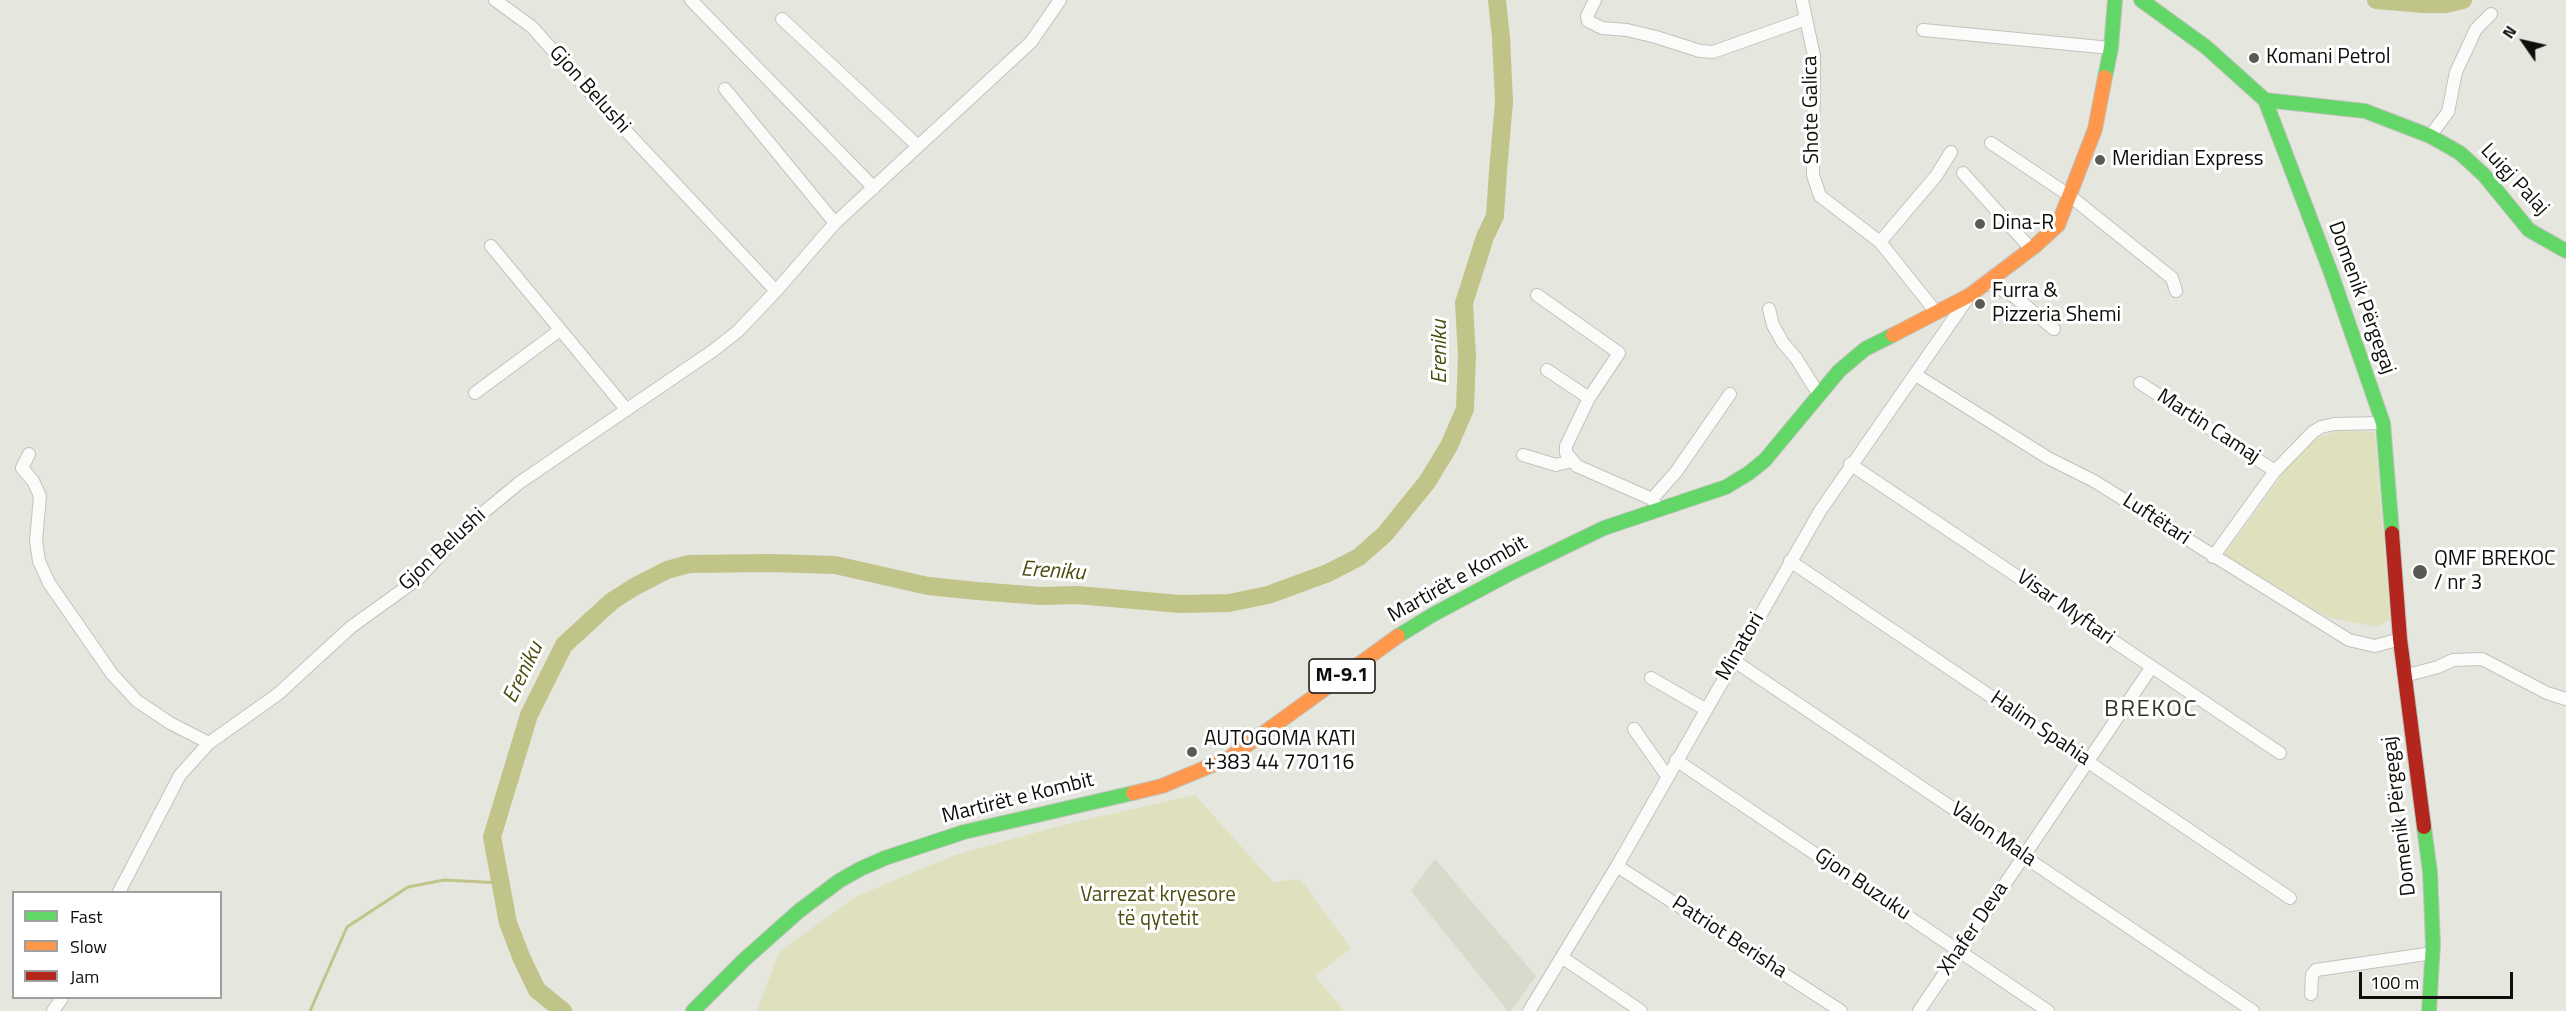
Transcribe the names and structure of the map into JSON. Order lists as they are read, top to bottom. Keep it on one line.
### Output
{"streets":{"main road":["Luigj Palaj","Domenik Përgegaj","Martirët e Kombit","M-9.1"],"street":["Gjon Belushi","Shote Galica","Martin Camaj","Luftëtari","Visar Myftari","Minatori","Halim Spahia","Valon Mala","Gjon Buzuku","Xhafer Deva","Patriot Berisha"]},"crossings":[["Shote Galica","Martirët e Kombit"],["Luigj Palaj","Domenik Përgegaj"],["Domenik Përgegaj","Martin Camaj"],["Domenik Përgegaj","Luftëtari"],["Martin Camaj","Luftëtari"],["Luftëtari","Minatori"],["Martirët e Kombit","Minatori"],["Visar Myftari","Minatori"],["Visar Myftari","Xhafer Deva"],["Minatori","Halim Spahia"],["Minatori","Valon Mala"],["Minatori","Gjon Buzuku"],["Minatori","Patriot Berisha"],["Halim Spahia","Xhafer Deva"],["Valon Mala","Xhafer Deva"],["Gjon Buzuku","Xhafer Deva"]],"districts":["BREKOC"],"water":["Ereniku"],"parks":["Varrezat kryesore të qytetit"],"places":["Komani Petrol","Meridian Express","Dina-R","Furra & Pizzeria Shemi","QMF BREKOC / nr 3","AUTOGOMA KATI +383 44 770116"],"legend":["Fast","Slow","Jam"],"scale_bar":"100 m","north":"top left"}
